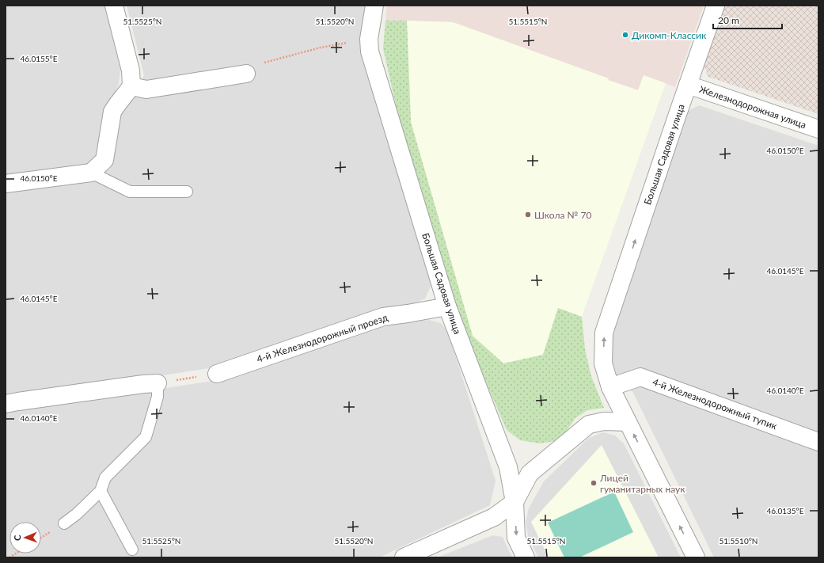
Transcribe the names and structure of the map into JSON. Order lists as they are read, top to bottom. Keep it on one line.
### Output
{"streets":{"street":["Железнодорожная улица","Большая Садовая улица","4-й Железнодорожный проезд","4-й Железнодорожный тупик"]},"crossings":[["Железнодорожная улица","Большая Садовая улица"],["Большая Садовая улица","4-й Железнодорожный проезд"],["Большая Садовая улица","4-й Железнодорожный тупик"]],"places":["Дикомп-Классик","Школа № 70","Лицей гуманитарных наук"],"scale_bar":"20 m","north":"left","coordinates":["51.5525°N","51.5520°N","51.5515°N","46.0155°E","46.0150°E","46.0145°E","46.0140°E","46.0135°E","51.5510°N"]}
